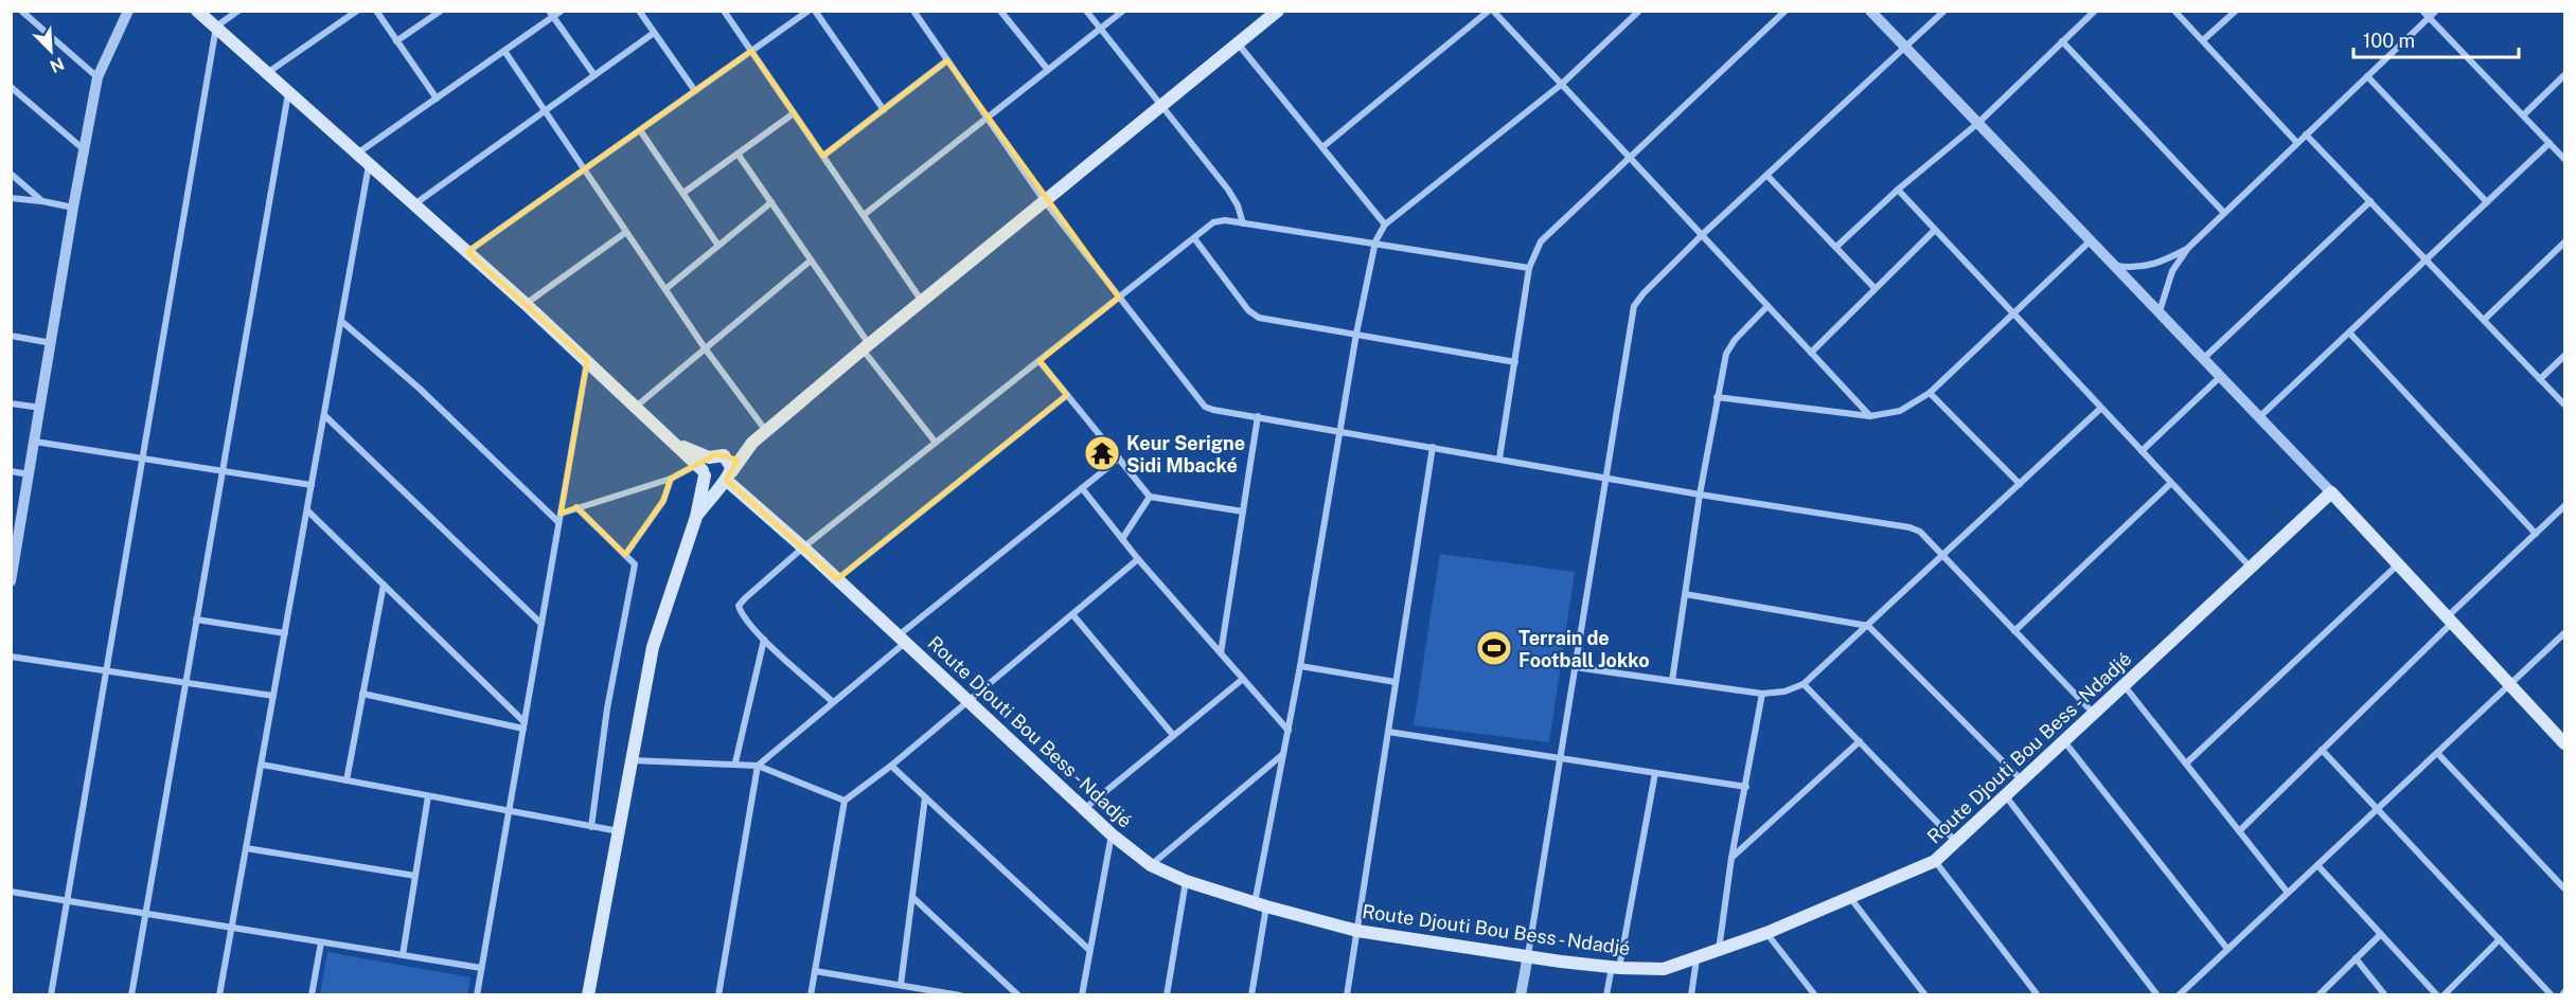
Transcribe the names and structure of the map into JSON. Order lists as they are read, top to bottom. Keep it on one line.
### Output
{"streets":{"main road":["Route Djouti Bou Bess - Ndadjé"]},"places":{"temple":["Keur Serigne Sidi Mbacké"],"sports":["Terrain de Football Jokko"]},"scale_bar":"100 m","north":"bottom right"}
